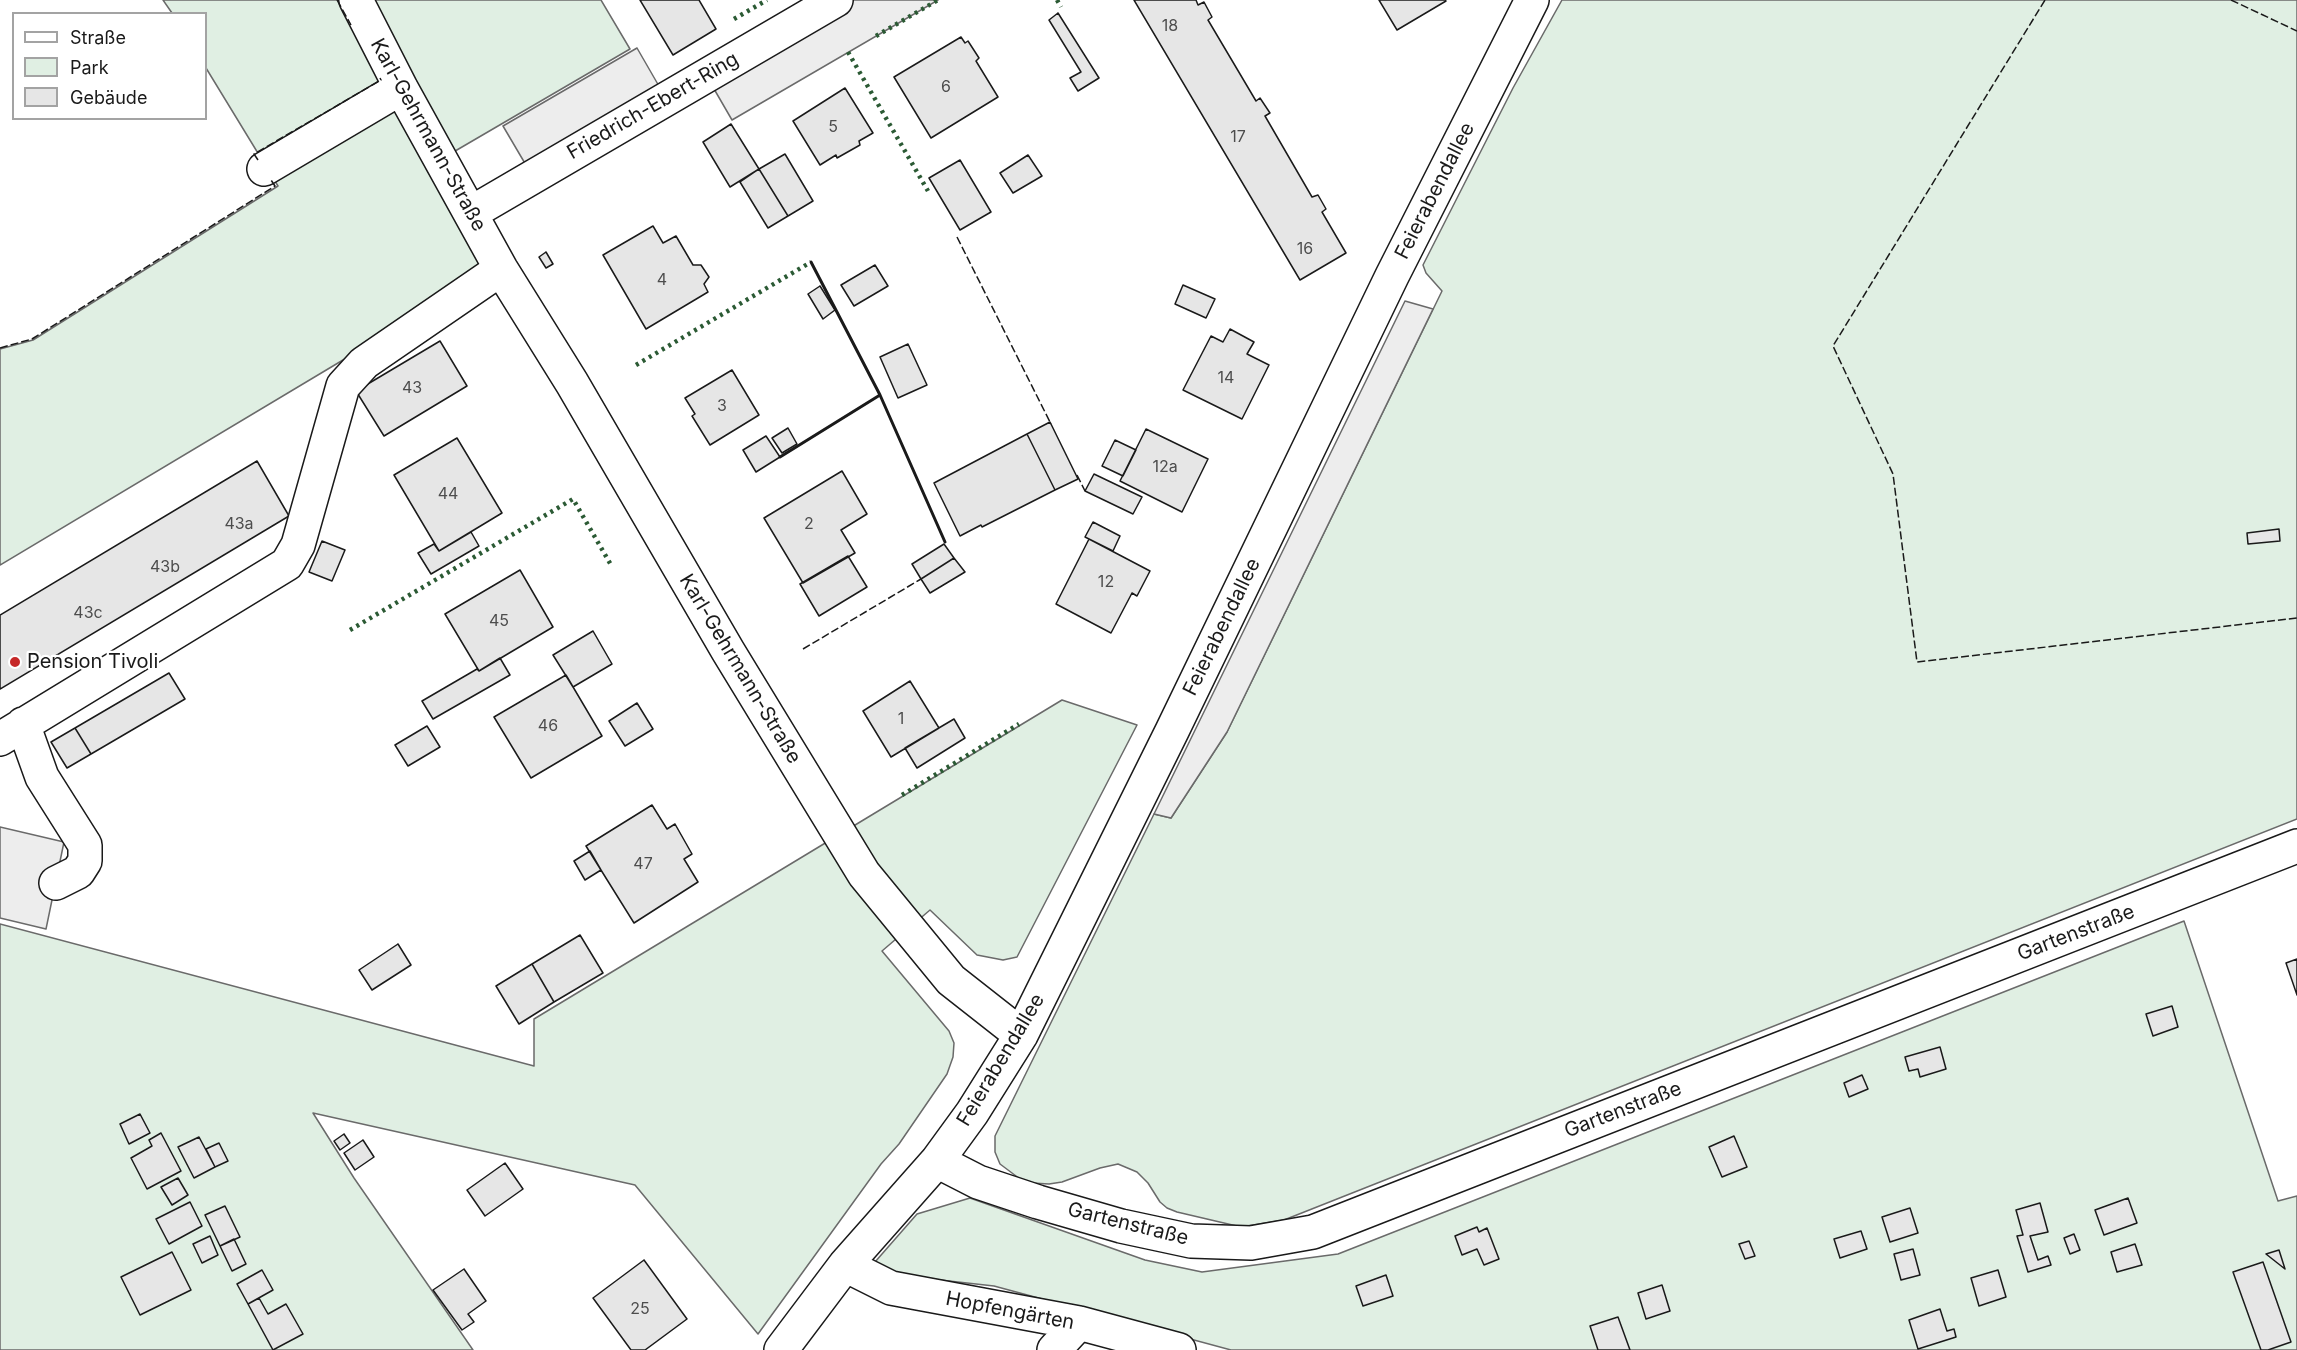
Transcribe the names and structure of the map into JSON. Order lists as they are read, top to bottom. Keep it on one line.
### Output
{"streets":{"street":["Friedrich-Ebert-Ring","Karl-Gehrmann-Straße","Feierabendallee","Gartenstraße","Hopfengärten"]},"crossings":[["Friedrich-Ebert-Ring","Karl-Gehrmann-Straße"],["Karl-Gehrmann-Straße","Feierabendallee"],["Feierabendallee","Gartenstraße"],["Feierabendallee","Hopfengärten"]],"places":["Pension Tivoli"],"house_numbers":["18","6","5","17","16","4","14","43","3","12a","44","43a","2","43b","12","43c","45","1","46","47","25"],"legend":["Straße","Park","Gebäude"]}
